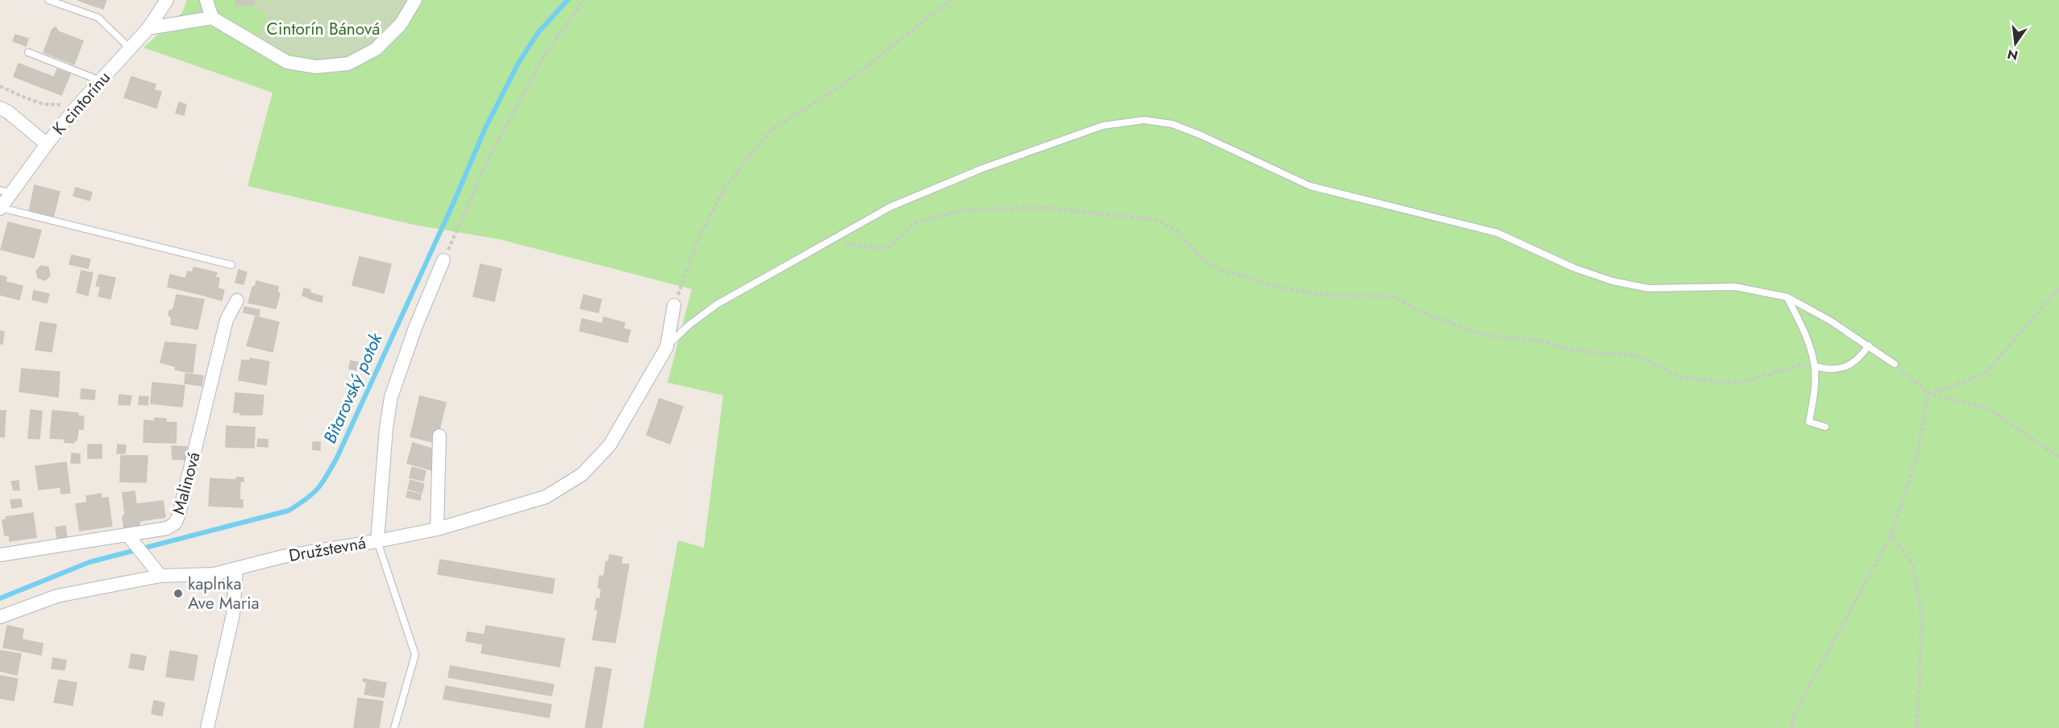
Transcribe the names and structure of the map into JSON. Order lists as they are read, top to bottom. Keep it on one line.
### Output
{"streets":{"street":["K cintorínu","Malinová","Družstevná"]},"water":["Bitarovský potok"],"parks":["Cintorín Bánová"],"places":["kaplnka Ave Maria"],"north":"bottom"}
